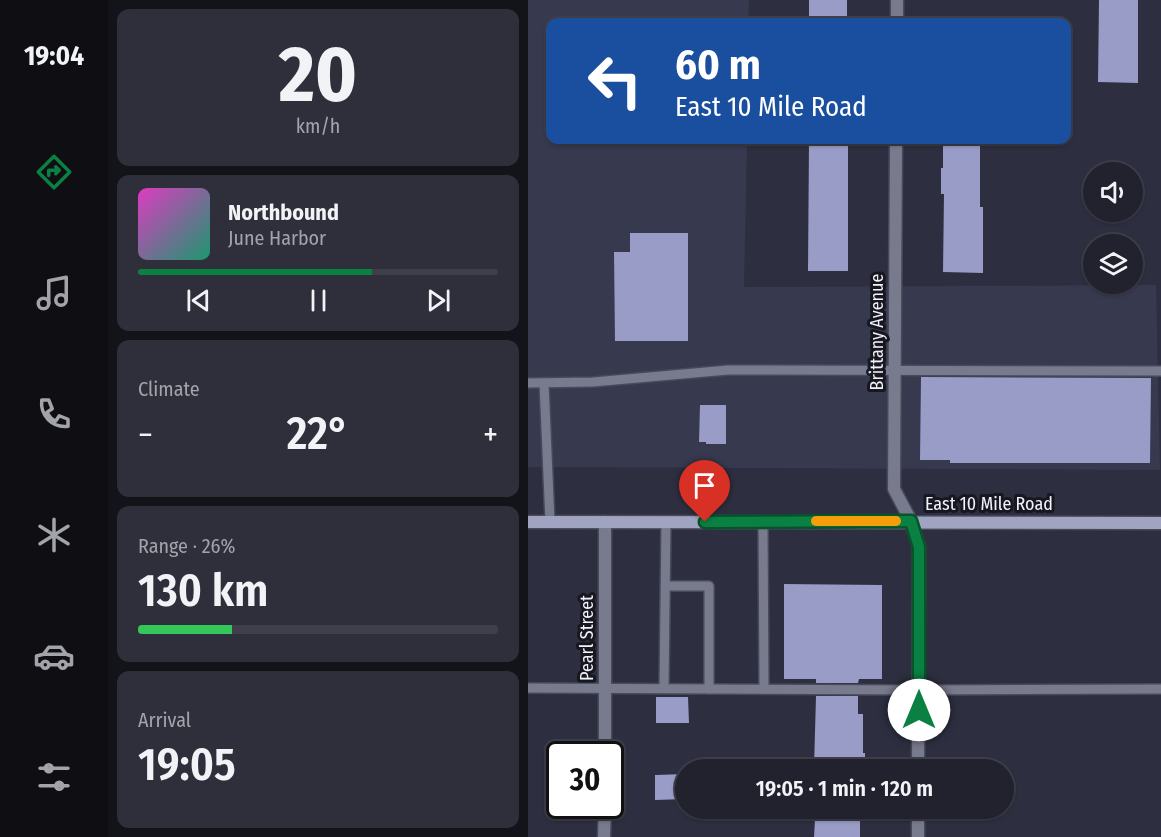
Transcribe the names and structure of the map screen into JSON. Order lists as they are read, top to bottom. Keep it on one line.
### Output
{"streets":{"main road":["East 10 Mile Road"],"street":["Brittany Avenue","Pearl Street"]},"crossings":[["Brittany Avenue","East 10 Mile Road"],["East 10 Mile Road","Pearl Street"]],"page":{"tabs":"19:04","tile":[["20","km/h"],"Climate",["Range · 26%","130 km"],["Arrival","19:05"]],"turn":["60 m","East 10 Mile Road"],"song":["Northbound","June Harbor"],"heat":["−","22°","+"],"limit":"30","trip":"19:05 · 1 min · 120 m"}}
